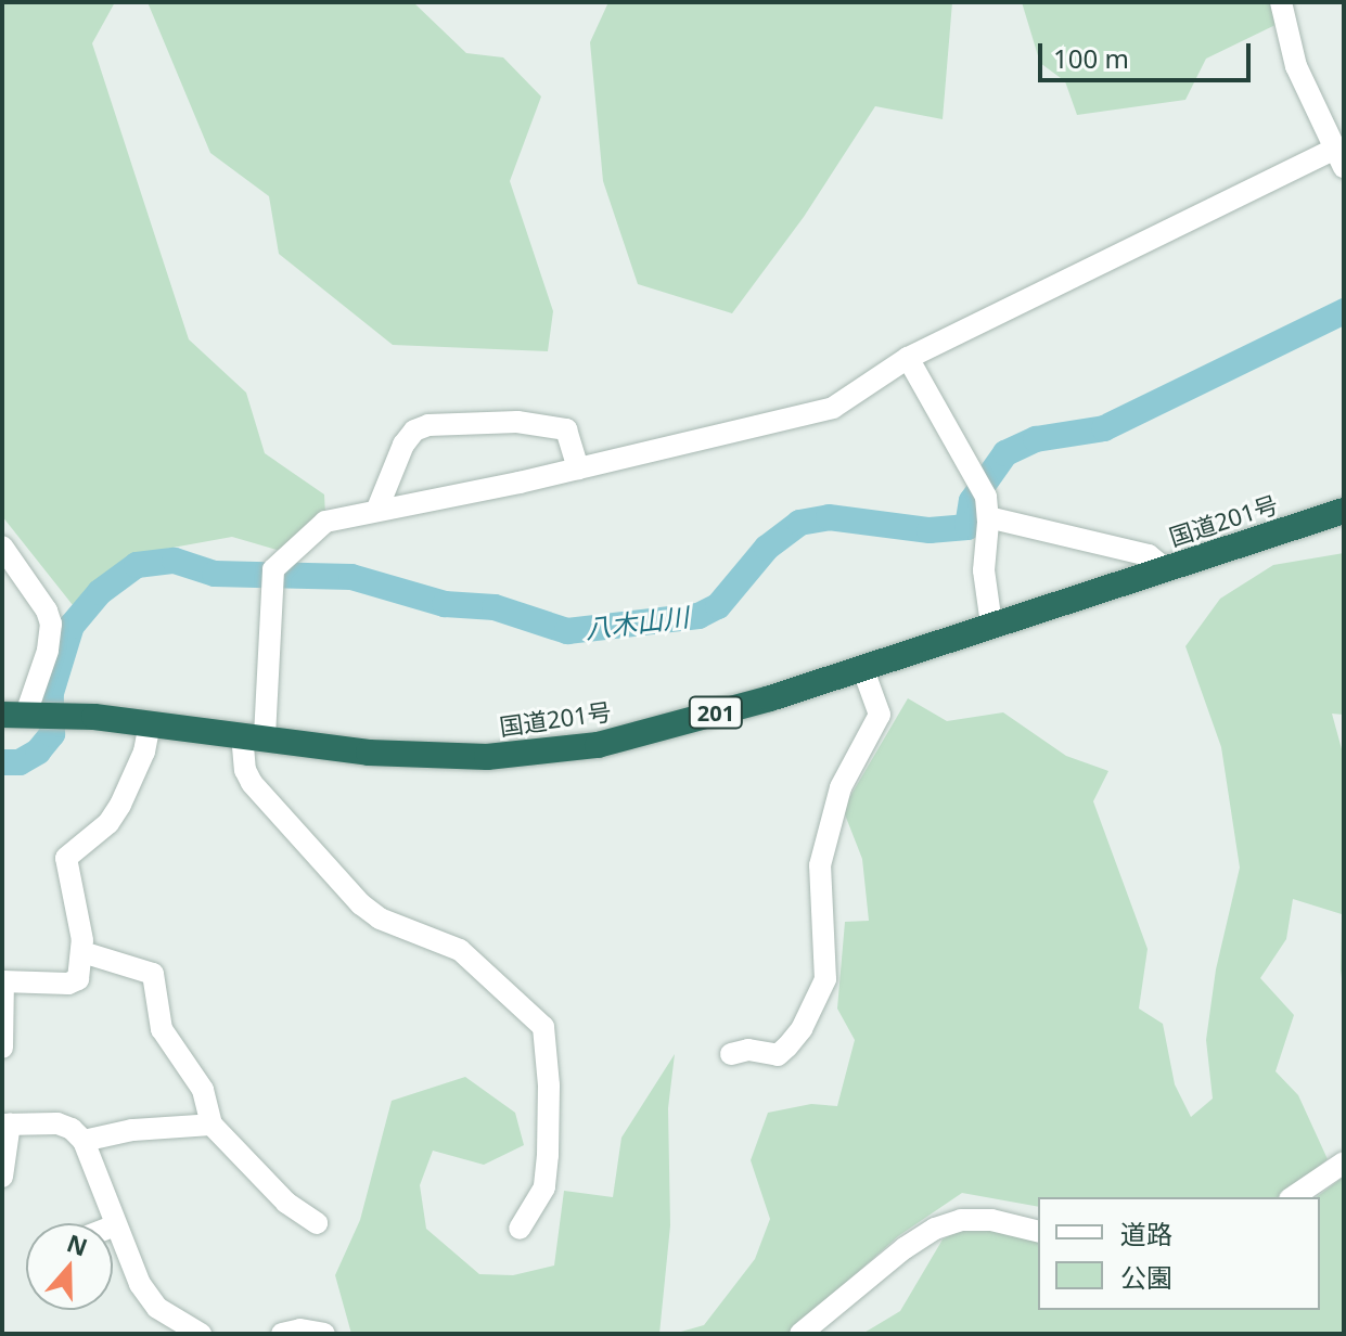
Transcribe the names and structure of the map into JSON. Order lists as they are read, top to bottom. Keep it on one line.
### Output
{"streets":{"highway":["国道201号","201"]},"water":["八木山川"],"legend":["道路","公園"],"scale_bar":"100 m","north":"top"}
